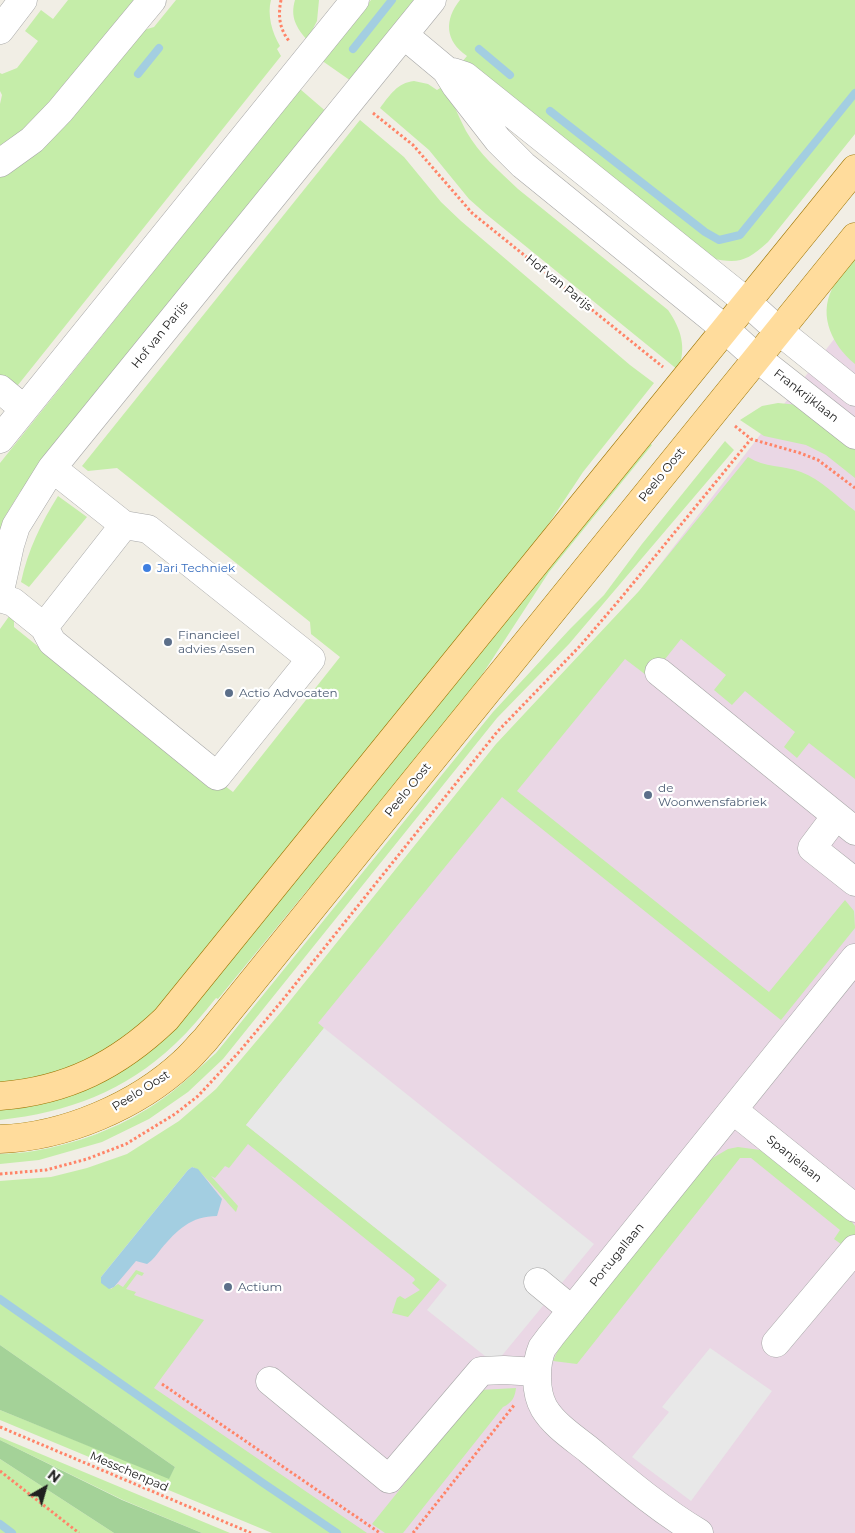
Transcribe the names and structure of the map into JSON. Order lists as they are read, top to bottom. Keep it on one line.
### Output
{"streets":{"main road":["Peelo Oost"],"street":["Hof van Parijs","Frankrijklaan","Spanjelaan","Portugallaan"],"path":["Messchenpad"]},"crossings":[["Frankrijklaan","Peelo Oost"],["Spanjelaan","Portugallaan"]],"places":["Jari Techniek","Financieel advies Assen","Actio Advocaten","de Woonwensfabriek","Actium"],"north":"top right"}
